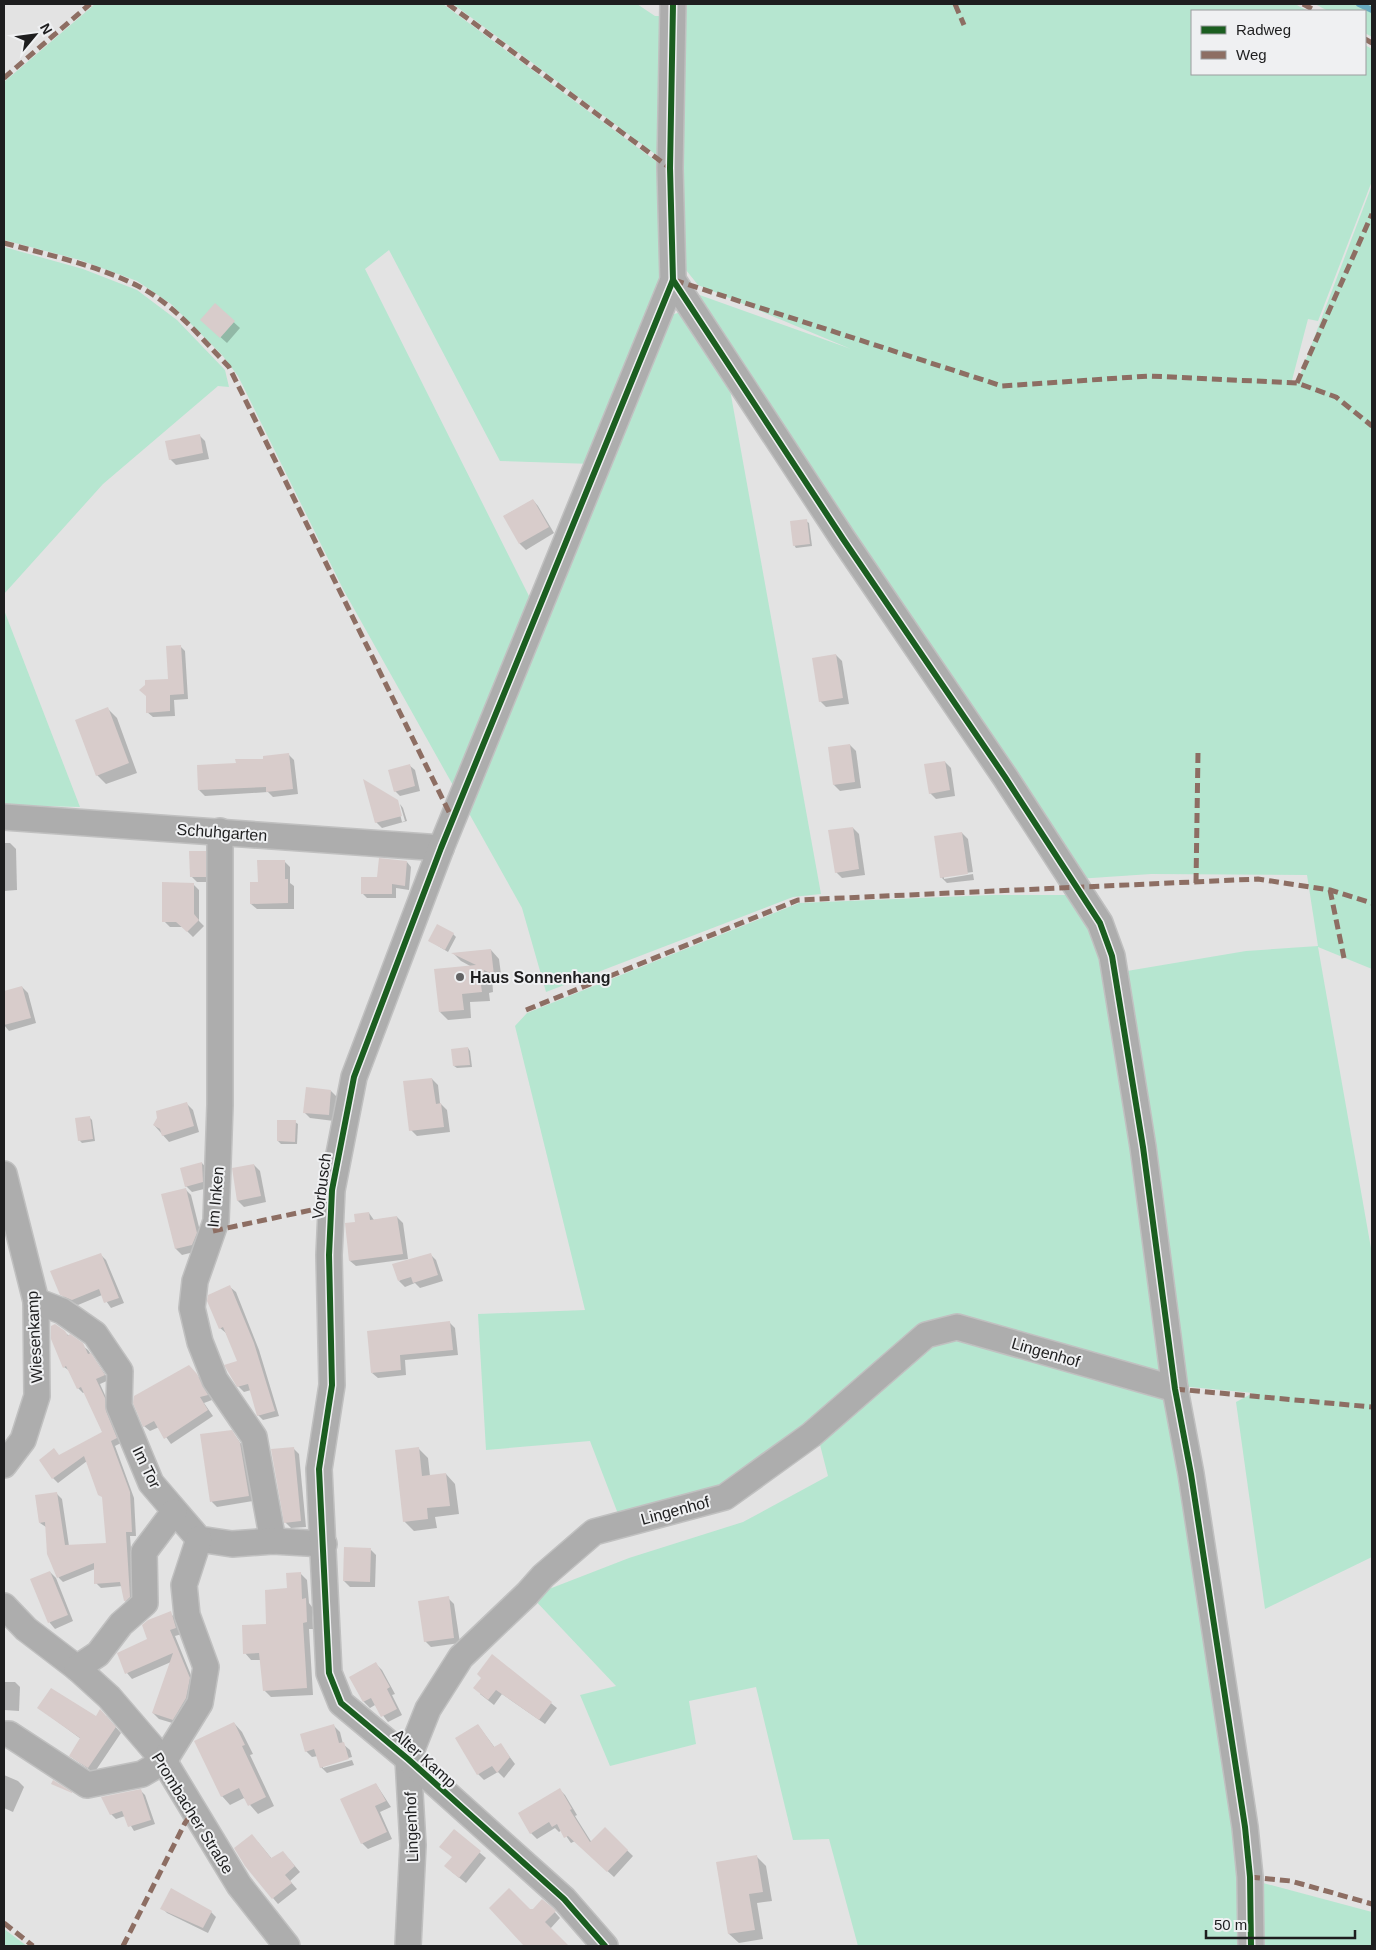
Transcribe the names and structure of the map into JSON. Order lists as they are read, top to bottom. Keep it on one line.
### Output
{"streets":{"street":["Schuhgarten","Vorbusch","Im Inken","Wiesenkamp","Lingenhof","Im Tor","Alter Kamp","Prombacher Straße"]},"crossings":[["Schuhgarten","Vorbusch"],["Schuhgarten","Im Inken"],["Vorbusch","Alter Kamp"],["Wiesenkamp","Im Tor"],["Lingenhof","Alter Kamp"]],"places":["Haus Sonnenhang"],"legend":["Radweg","Weg"],"scale_bar":"50 m","north":"top right"}
